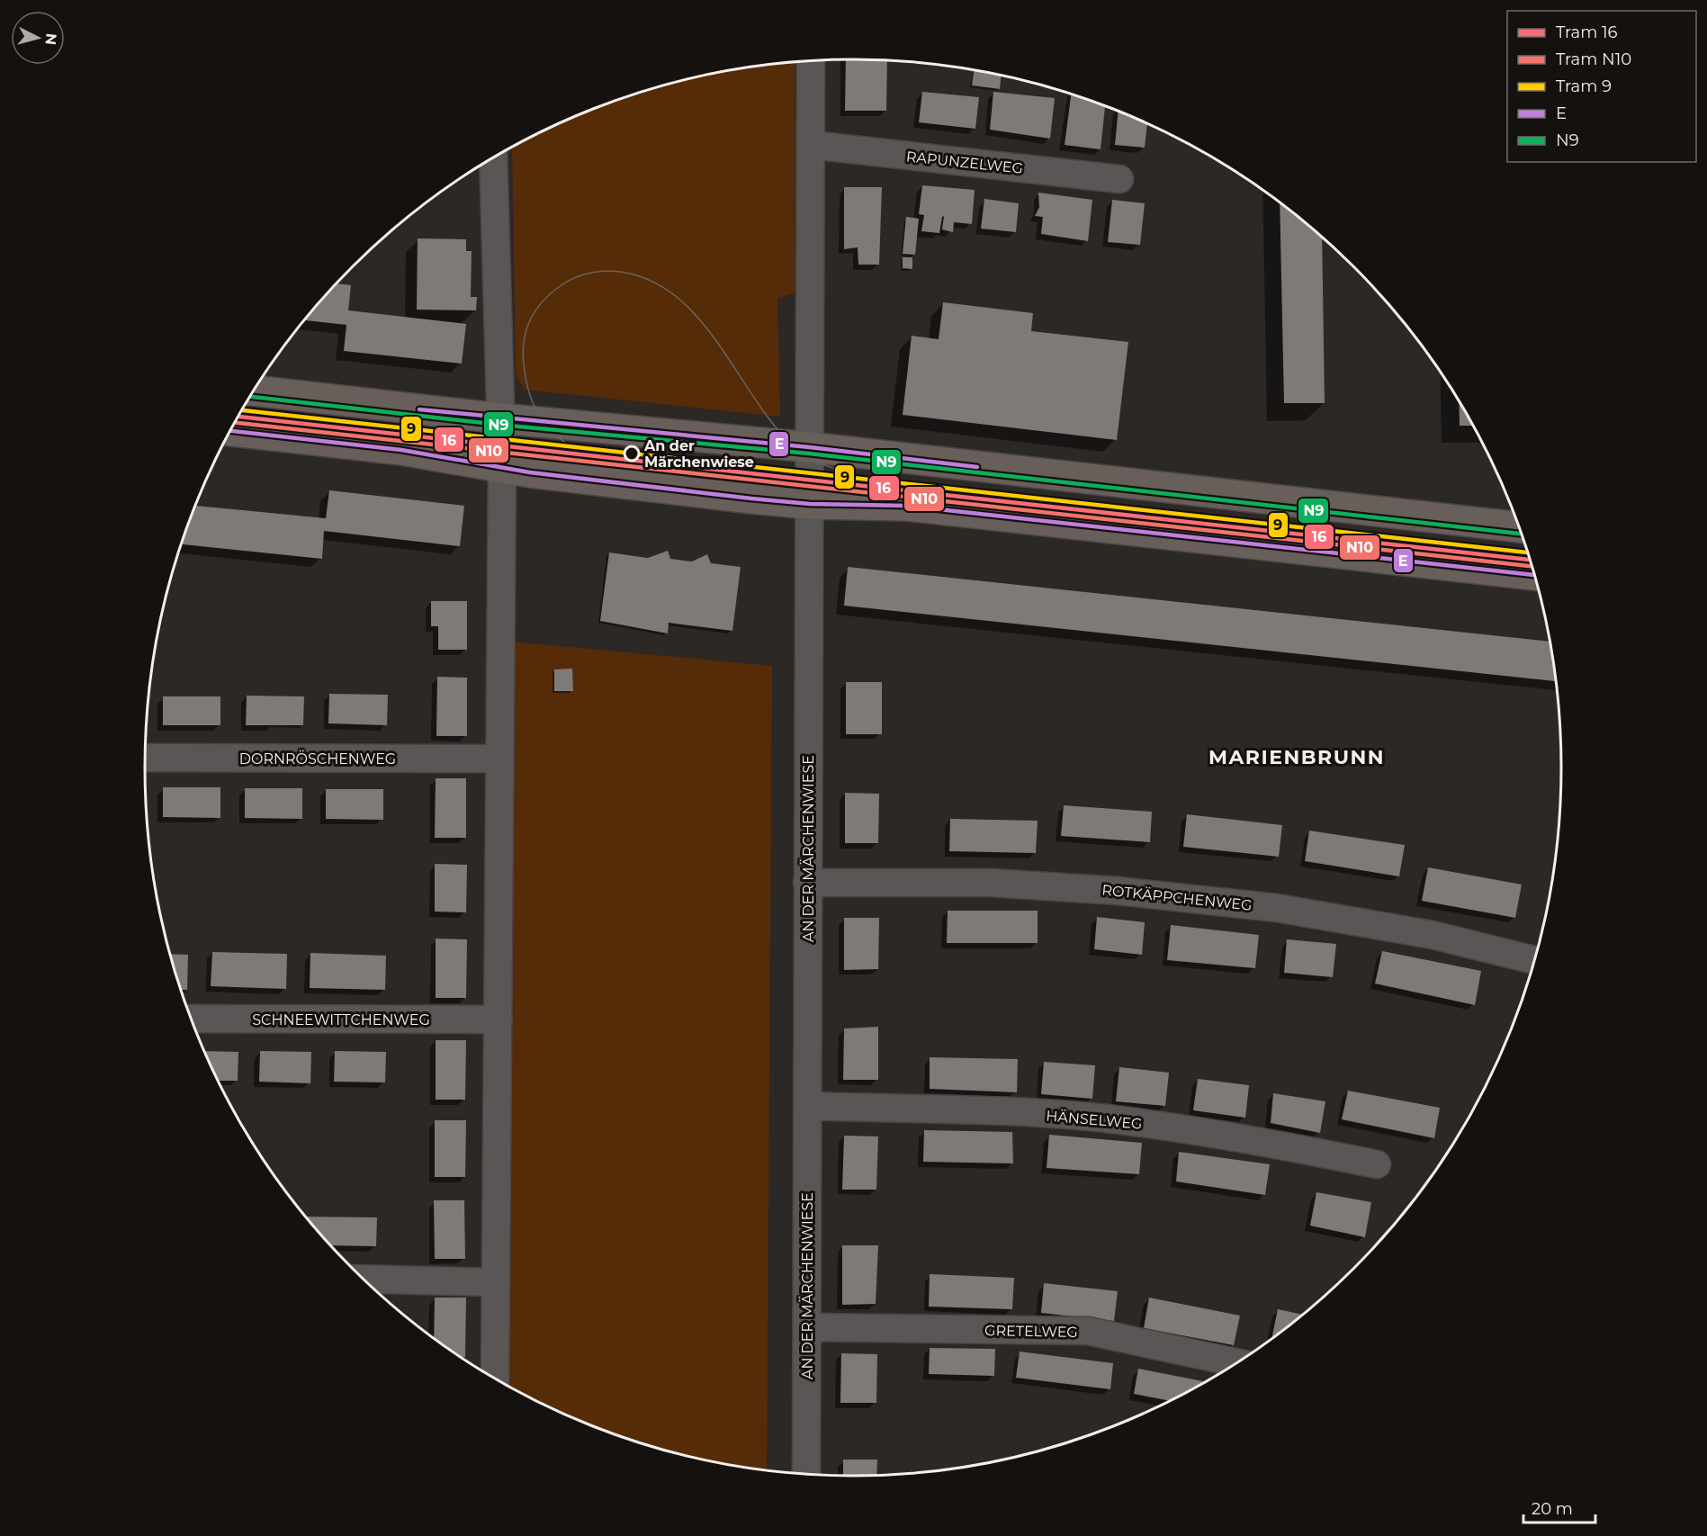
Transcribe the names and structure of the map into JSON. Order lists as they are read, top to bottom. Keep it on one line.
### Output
{"streets":{"street":["RAPUNZELWEG","DORNRÖSCHENWEG","AN DER MÄRCHENWIESE","ROTKÄPPCHENWEG","SCHNEEWITTCHENWEG","HÄNSELWEG","GRETELWEG"]},"crossings":[["RAPUNZELWEG","AN DER MÄRCHENWIESE"],["AN DER MÄRCHENWIESE","ROTKÄPPCHENWEG"],["AN DER MÄRCHENWIESE","HÄNSELWEG"],["AN DER MÄRCHENWIESE","GRETELWEG"]],"districts":["MARIENBRUNN"],"places":["An der Märchenwiese"],"lines":["transit line N9","transit line E","tram line 9","tram line 16","tram line N10"],"legend":["Tram 16","Tram N10","Tram 9","E","N9"],"scale_bar":"20 m","north":"right"}
